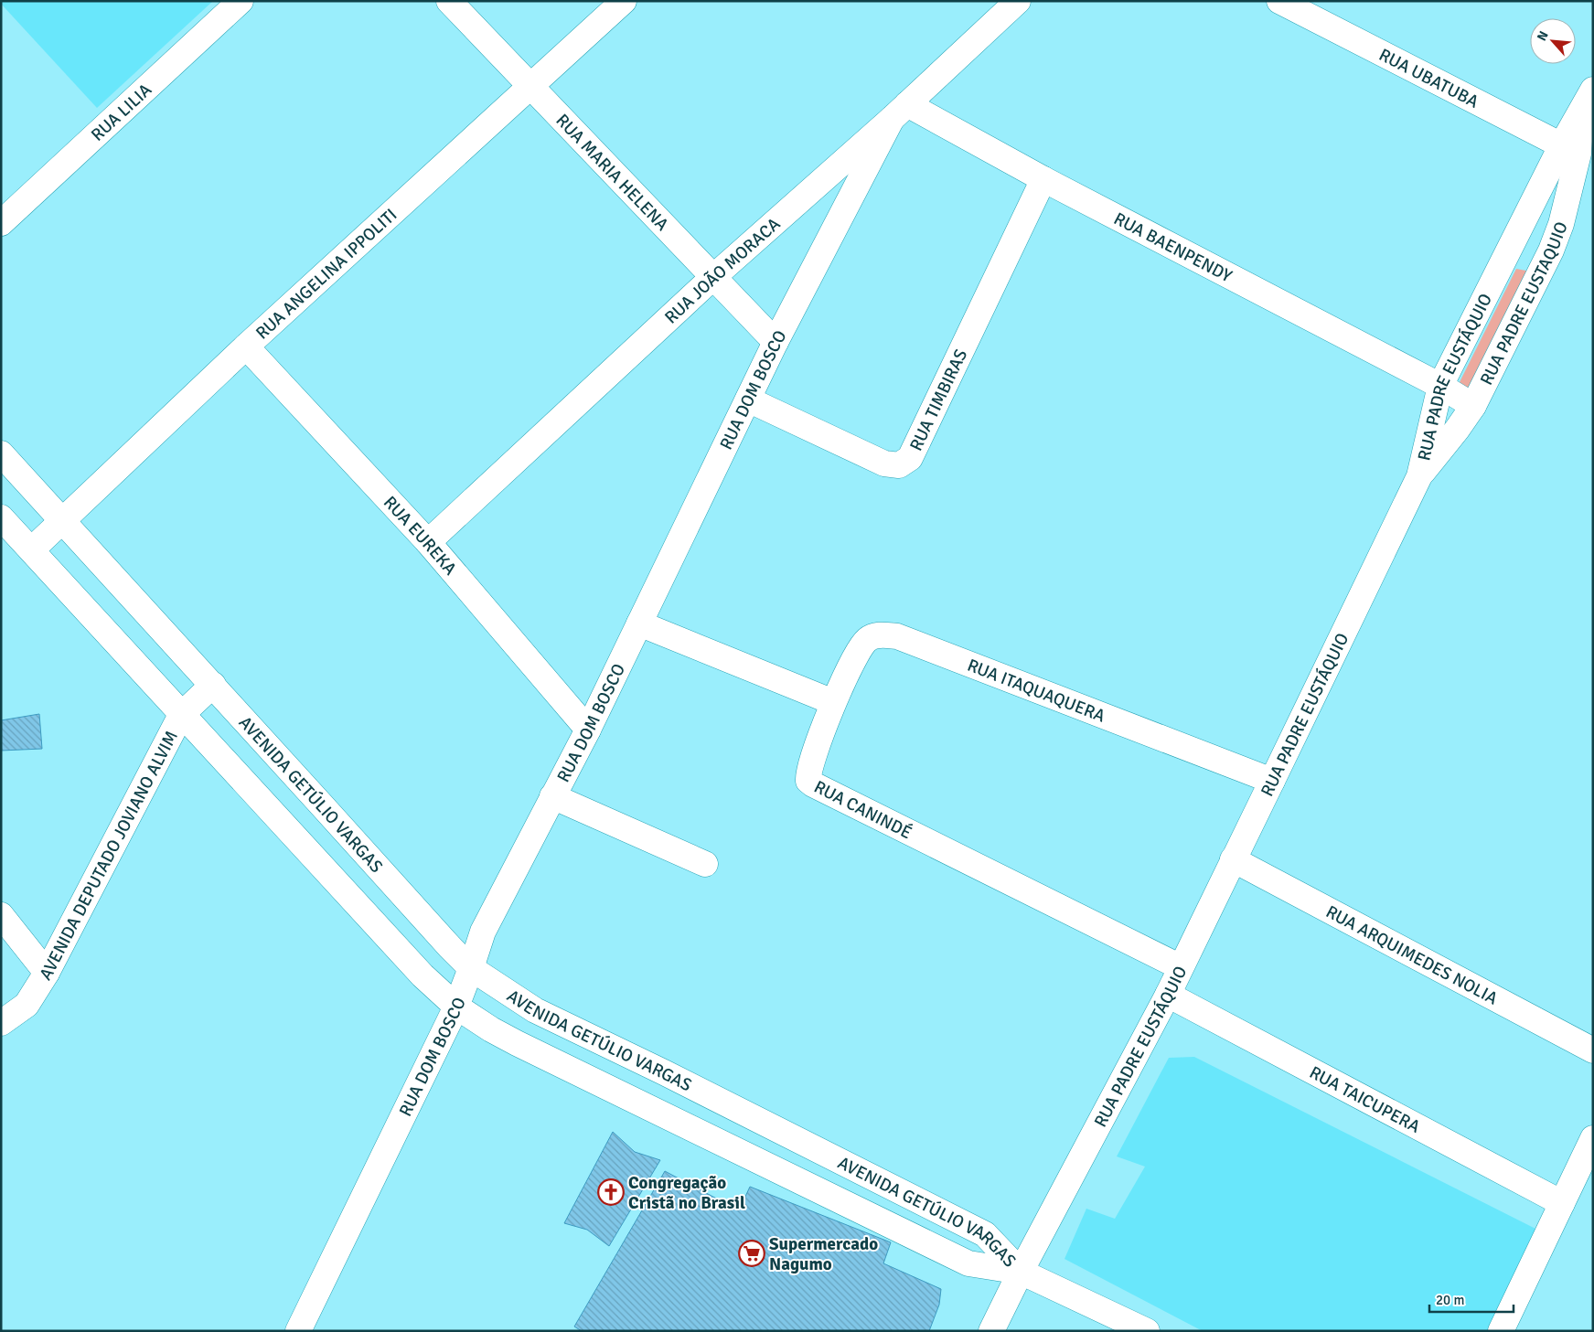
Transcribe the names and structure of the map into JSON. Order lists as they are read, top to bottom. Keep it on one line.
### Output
{"streets":{"street":["RUA UBATUBA","RUA LILIA","RUA MARIA HELENA","RUA BAENPENDY","RUA JOÃO MORACA","RUA ANGELINA IPPOLITI","RUA PADRE EUSTAQUIO","RUA PADRE EUSTÁQUIO","RUA DOM BOSCO","RUA TIMBIRAS","RUA EUREKA","RUA ITAQUAQUERA","AVENIDA GETÚLIO VARGAS","RUA CANINDÉ","AVENIDA DEPUTADO JOVIANO ALVIM","RUA ARQUIMEDES NOLIA","RUA TAICUPERA"]},"crossings":[["RUA UBATUBA","RUA PADRE EUSTAQUIO"],["RUA UBATUBA","RUA PADRE EUSTÁQUIO"],["RUA MARIA HELENA","RUA JOÃO MORACA"],["RUA MARIA HELENA","RUA ANGELINA IPPOLITI"],["RUA MARIA HELENA","RUA DOM BOSCO"],["RUA BAENPENDY","RUA JOÃO MORACA"],["RUA BAENPENDY","RUA PADRE EUSTAQUIO"],["RUA BAENPENDY","RUA PADRE EUSTÁQUIO"],["RUA BAENPENDY","RUA DOM BOSCO"],["RUA BAENPENDY","RUA TIMBIRAS"],["RUA JOÃO MORACA","RUA DOM BOSCO"],["RUA JOÃO MORACA","RUA EUREKA"],["RUA ANGELINA IPPOLITI","RUA EUREKA"],["RUA ANGELINA IPPOLITI","AVENIDA GETÚLIO VARGAS"],["RUA PADRE EUSTAQUIO","RUA PADRE EUSTÁQUIO"],["RUA PADRE EUSTÁQUIO","RUA ITAQUAQUERA"],["RUA PADRE EUSTÁQUIO","AVENIDA GETÚLIO VARGAS"],["RUA PADRE EUSTÁQUIO","RUA CANINDÉ"],["RUA PADRE EUSTÁQUIO","RUA ARQUIMEDES NOLIA"],["RUA PADRE EUSTÁQUIO","RUA TAICUPERA"],["RUA DOM BOSCO","RUA TIMBIRAS"],["RUA DOM BOSCO","RUA EUREKA"],["RUA DOM BOSCO","AVENIDA GETÚLIO VARGAS"],["RUA ITAQUAQUERA","RUA CANINDÉ"],["AVENIDA GETÚLIO VARGAS","AVENIDA DEPUTADO JOVIANO ALVIM"]],"places":{"church":["Congregação Cristã no Brasil"],"supermarket":["Supermercado Nagumo"]},"scale_bar":"20 m","north":"top left"}
